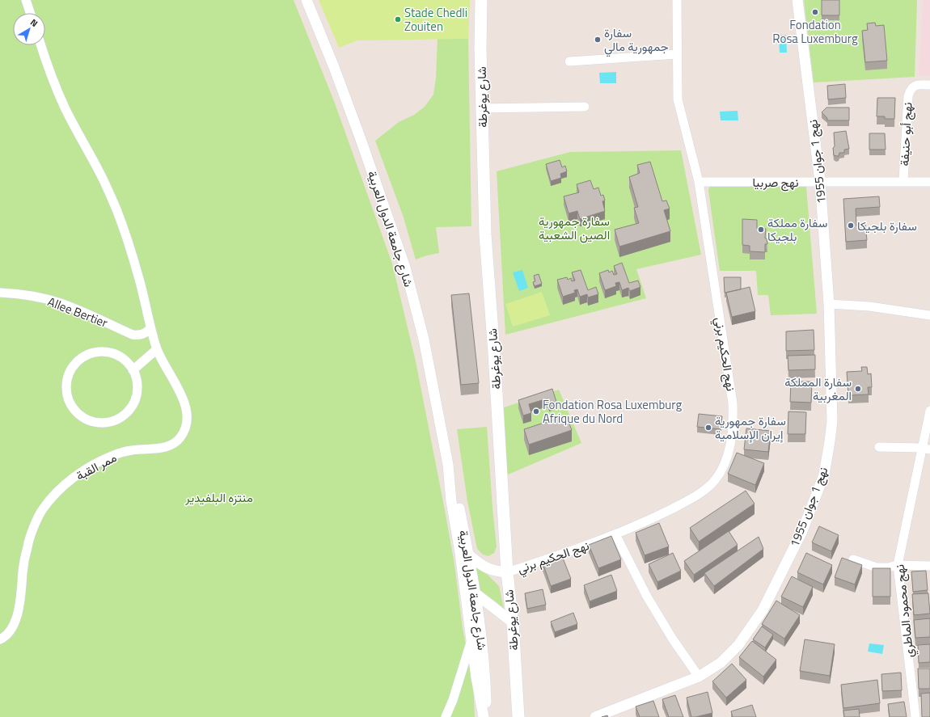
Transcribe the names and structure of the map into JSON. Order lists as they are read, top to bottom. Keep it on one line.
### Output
{"streets":{"main road":["شارع يوغرطة"],"street":["نهج أبو حنيفة","نهج 1 جوان 1955","نهج صربيا","شارع جامعة الدول العربية","Allee Bertier","نهج الحكيم برني","ممر القبة","نهج محمود الماطري"]},"crossings":[["شارع يوغرطة","نهج الحكيم برني"],["نهج أبو حنيفة","نهج صربيا"],["نهج 1 جوان 1955","نهج صربيا"],["نهج صربيا","نهج الحكيم برني"],["Allee Bertier","ممر القبة"]],"parks":["سفارة جمهورية الصين الشعبية","منتزه البلفيدير"],"places":["Fondation Rosa Luxemburg","Stade Chedli Zouiten","سفارة جمهورية مالي","سفارة بلجيكا","سفارة مملكة بلجيكا","سفارة المملكة المغربية","Fondation Rosa Luxemburg Afrique du Nord","سفارة جمهورية إيران الإسلامية"],"north":"top right"}
